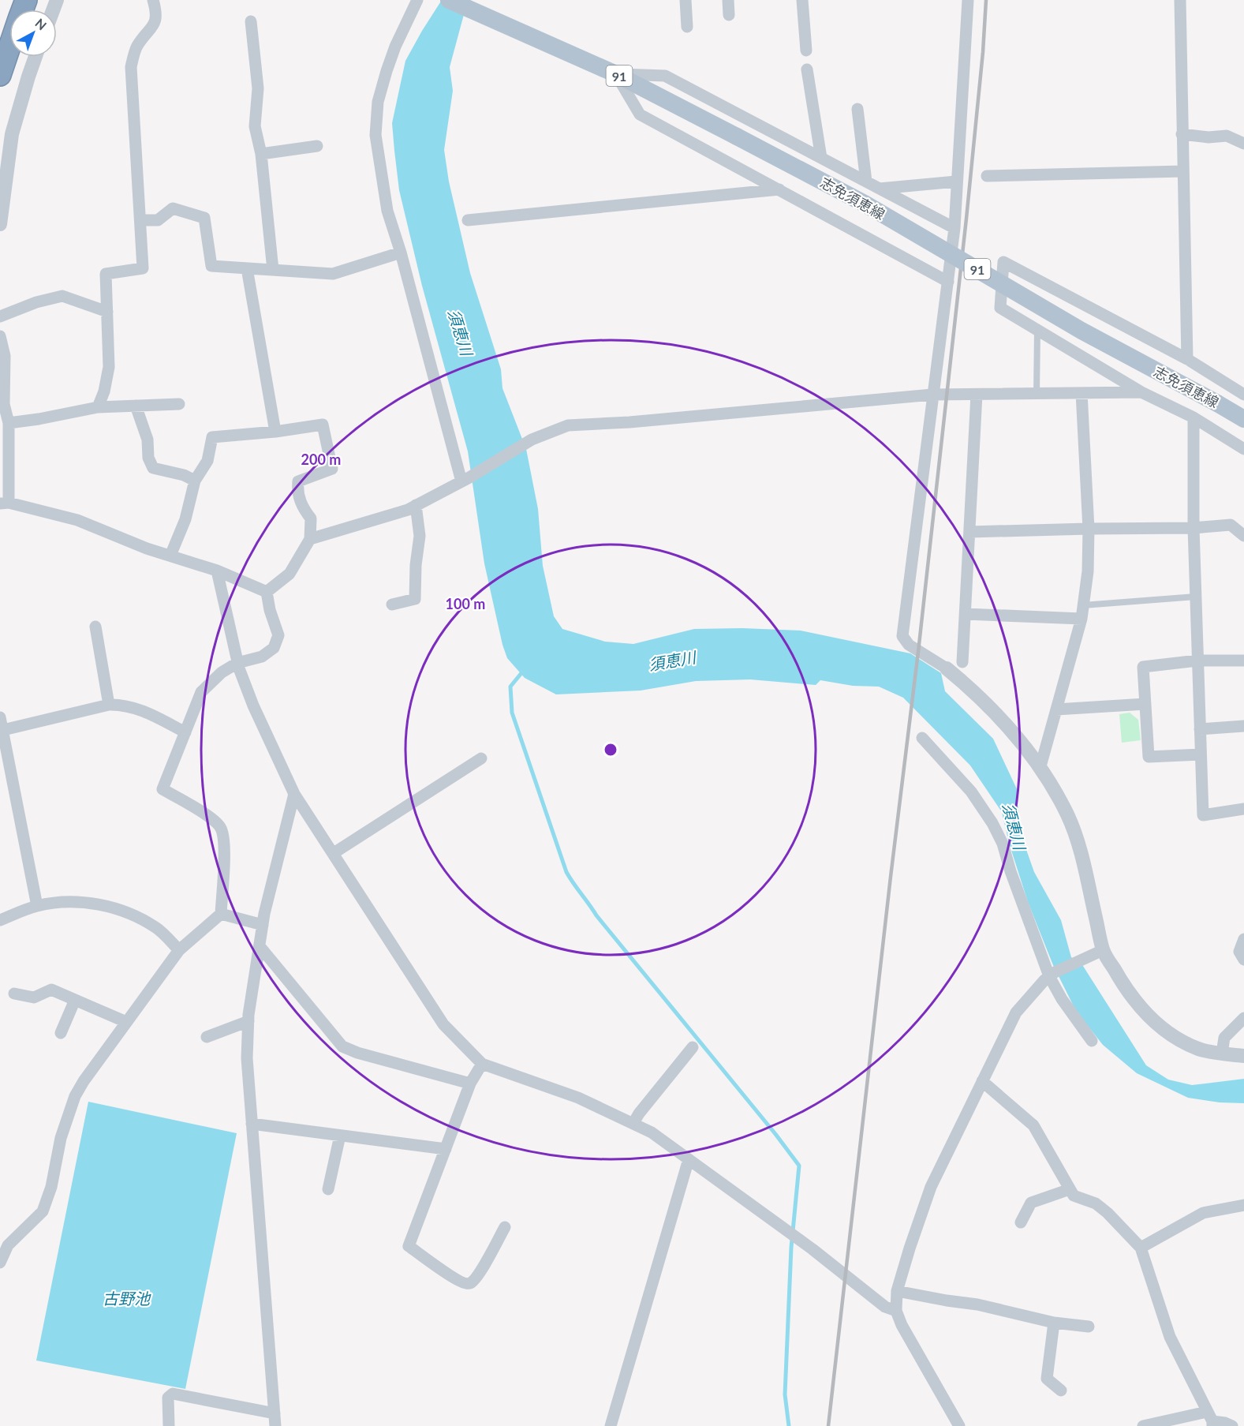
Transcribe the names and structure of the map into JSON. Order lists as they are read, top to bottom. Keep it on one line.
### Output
{"streets":{"main road":["91","志免須恵線"]},"water":["須恵川","古野池"],"north":"top right","rings":["200 m","100 m"]}
